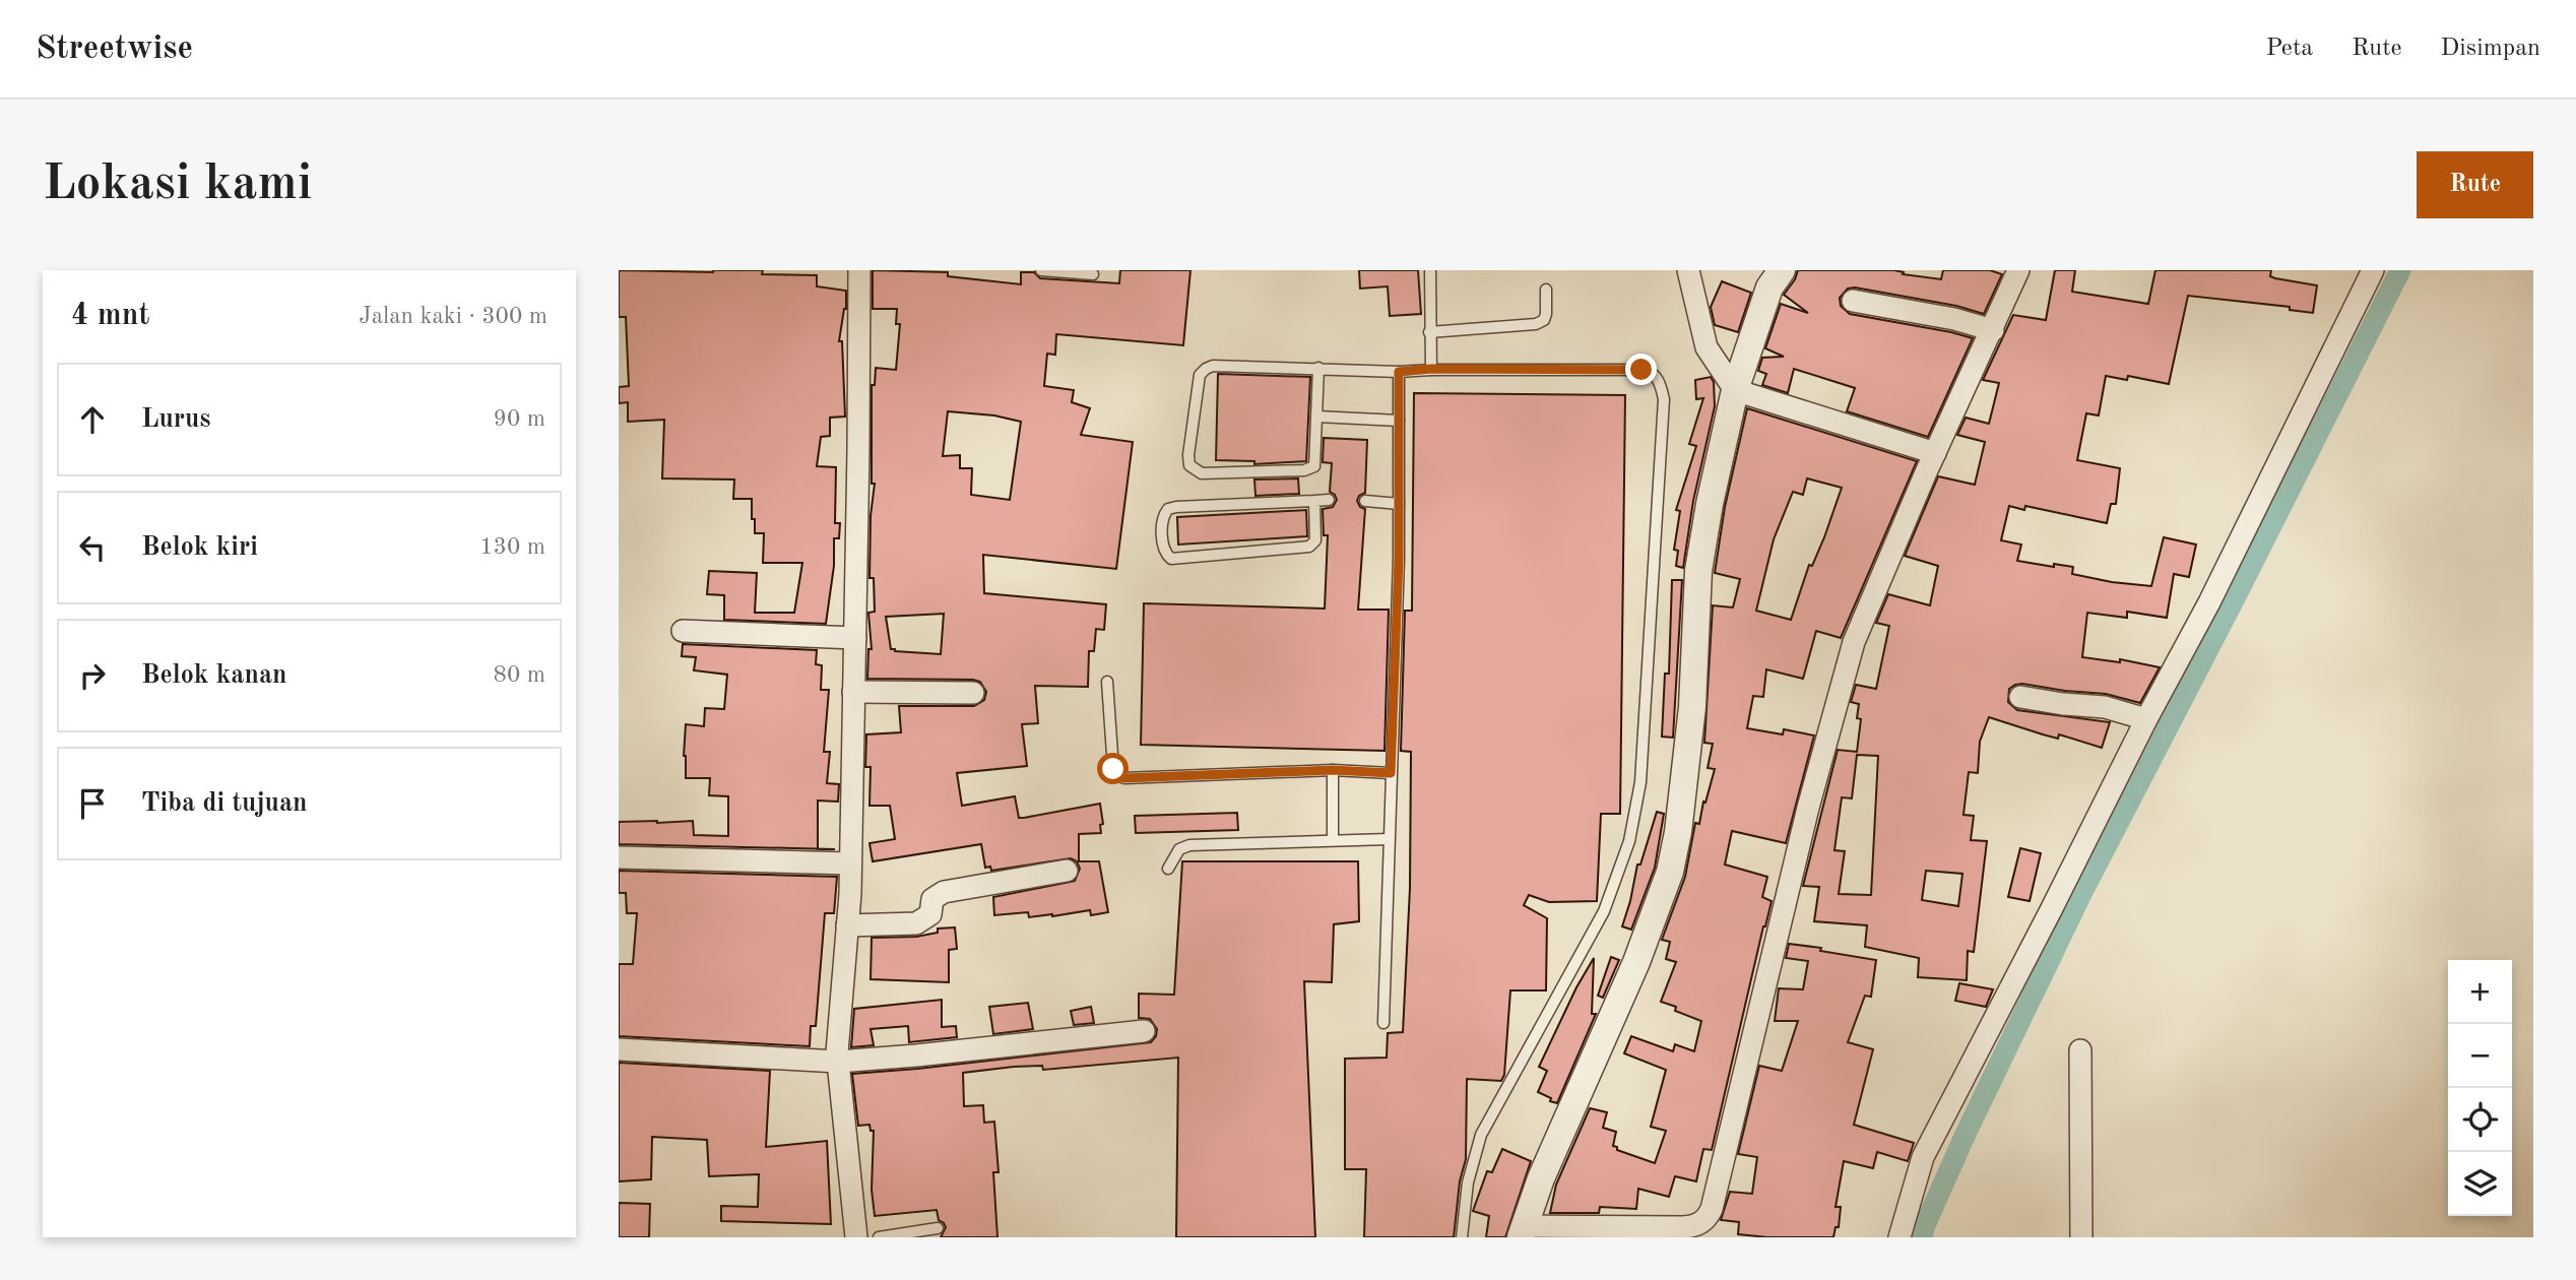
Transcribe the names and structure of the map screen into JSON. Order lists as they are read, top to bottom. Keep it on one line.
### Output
{"page":{"header":"Streetwise","nav":["Peta","Rute","Disimpan"],"buttons":"Rute","title":"Lokasi kami","heading":["4 mnt","Jalan kaki · 300 m"],"list":[["Lurus","90 m"],["Belok kiri","130 m"],["Belok kanan","80 m"],"Tiba di tujuan"],"map_buttons":["+","−"]}}
